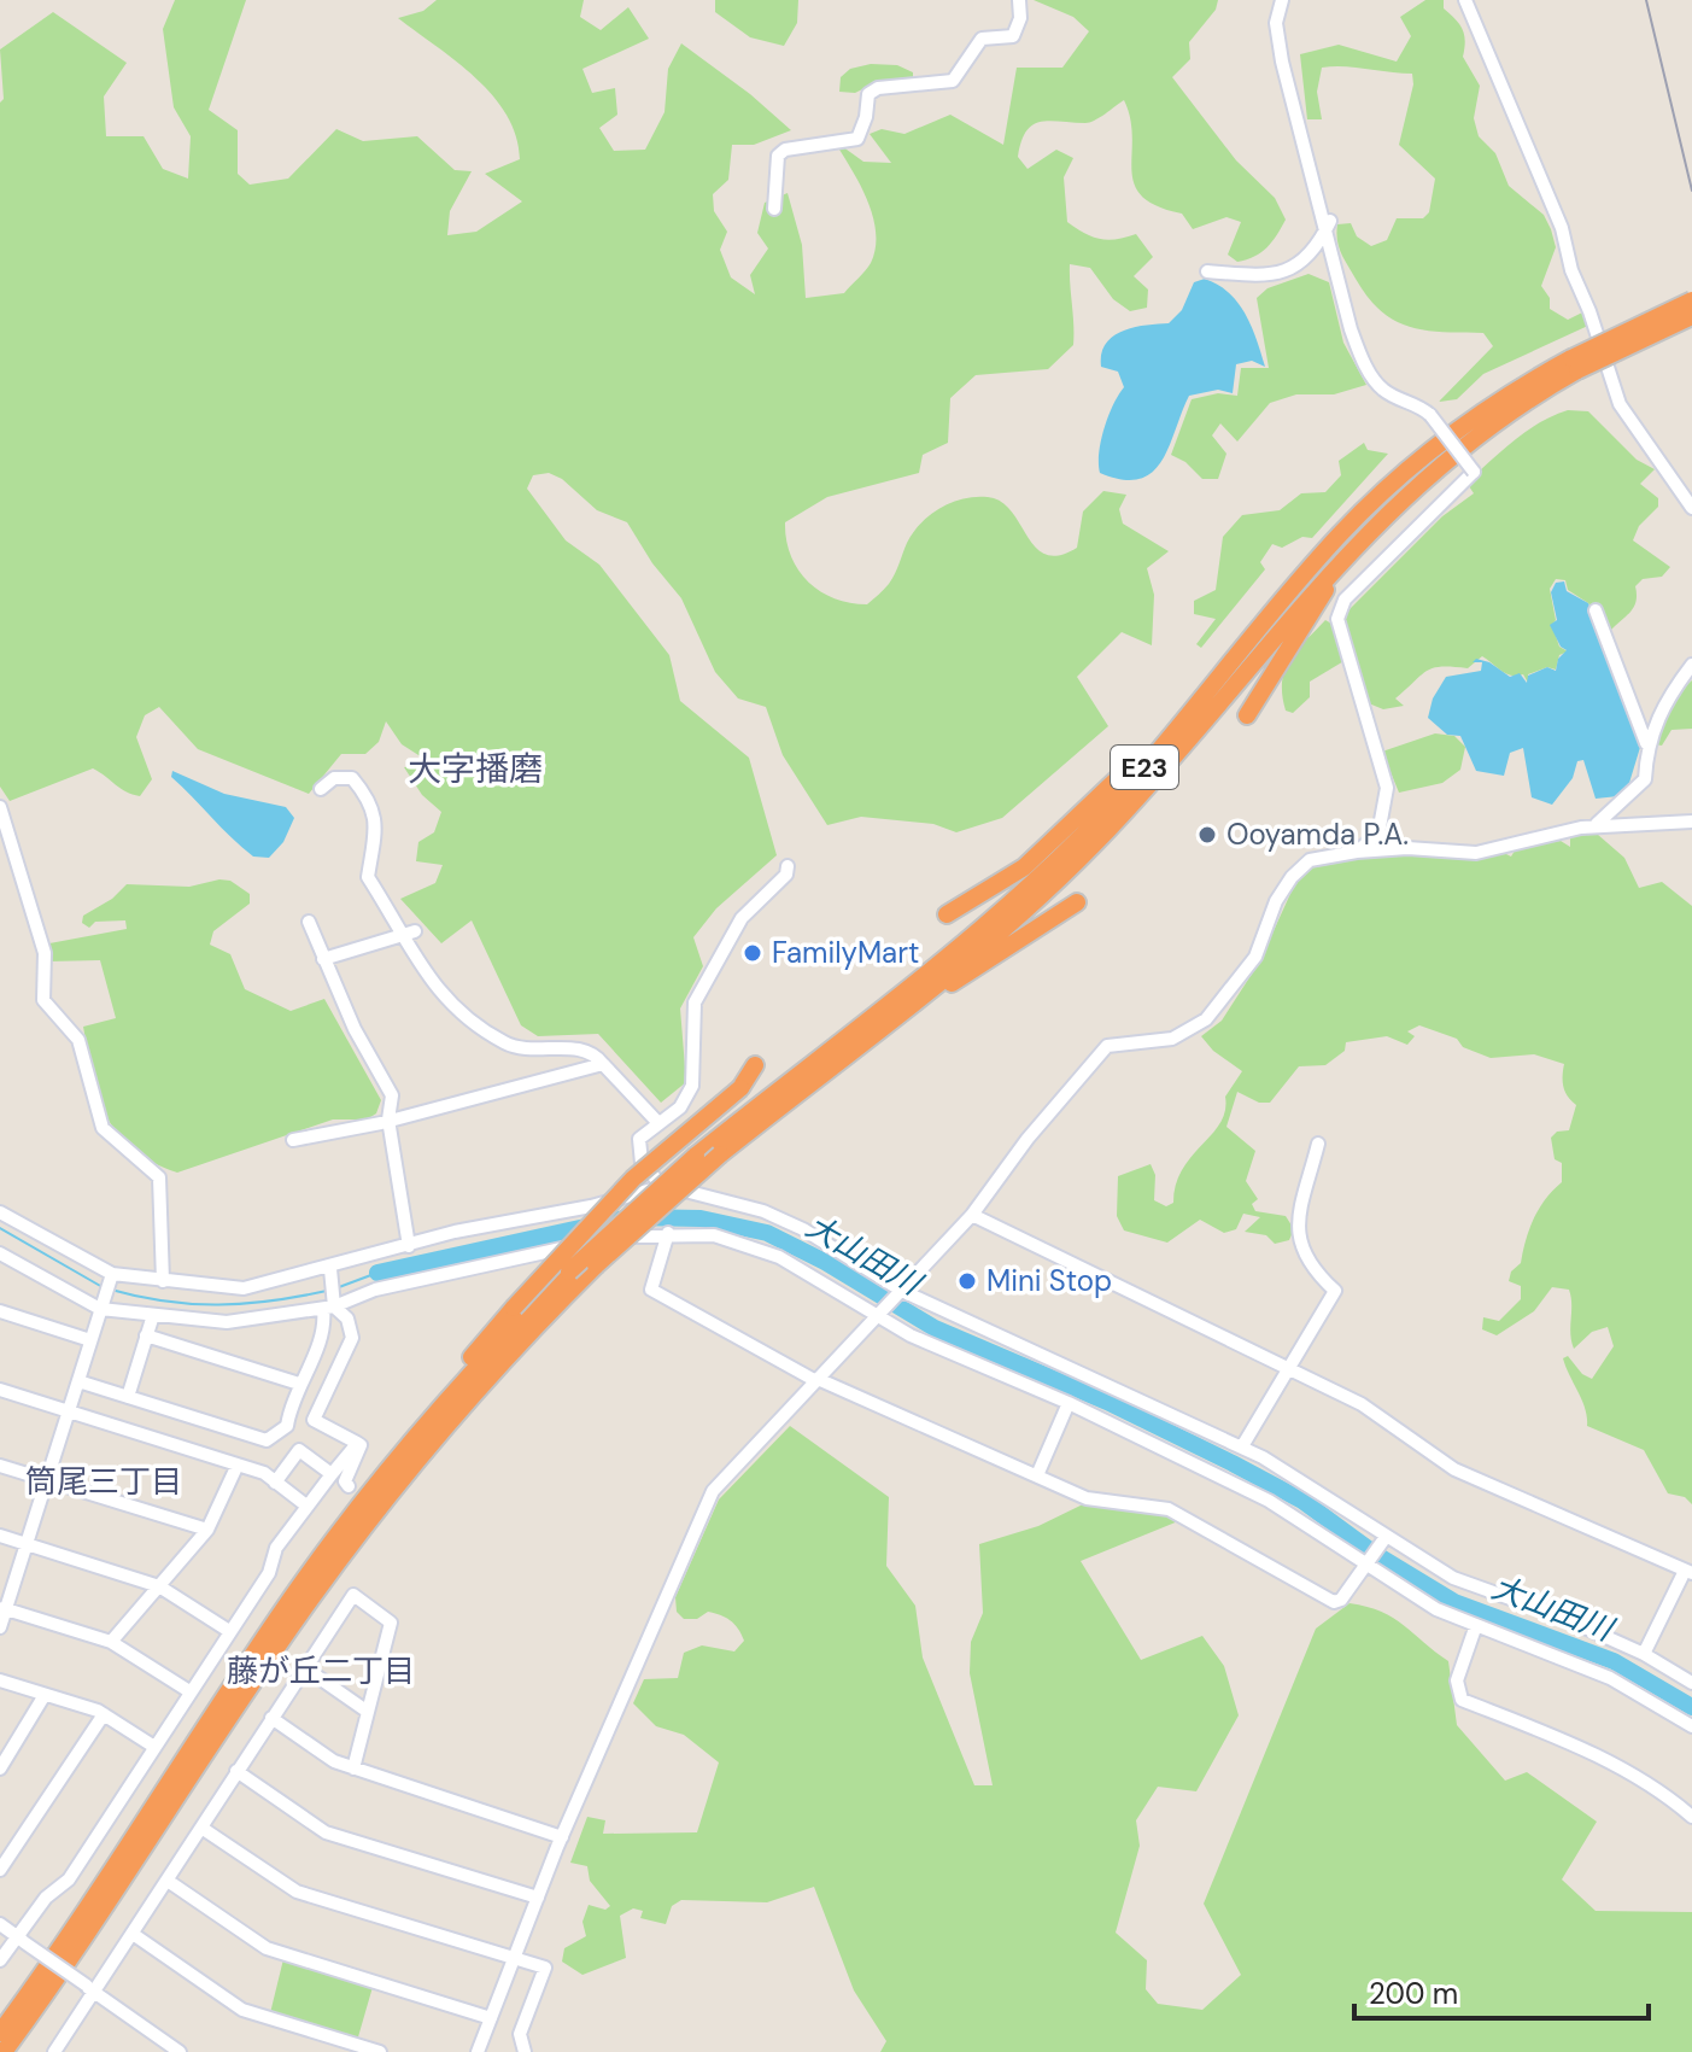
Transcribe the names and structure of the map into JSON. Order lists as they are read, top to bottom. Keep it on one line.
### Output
{"streets":{"highway":["E23"]},"districts":["大字播磨","筒尾三丁目","藤が丘二丁目"],"water":["大山田川"],"places":["Ooyamda P.A.","FamilyMart","Mini Stop"],"scale_bar":"200 m"}
